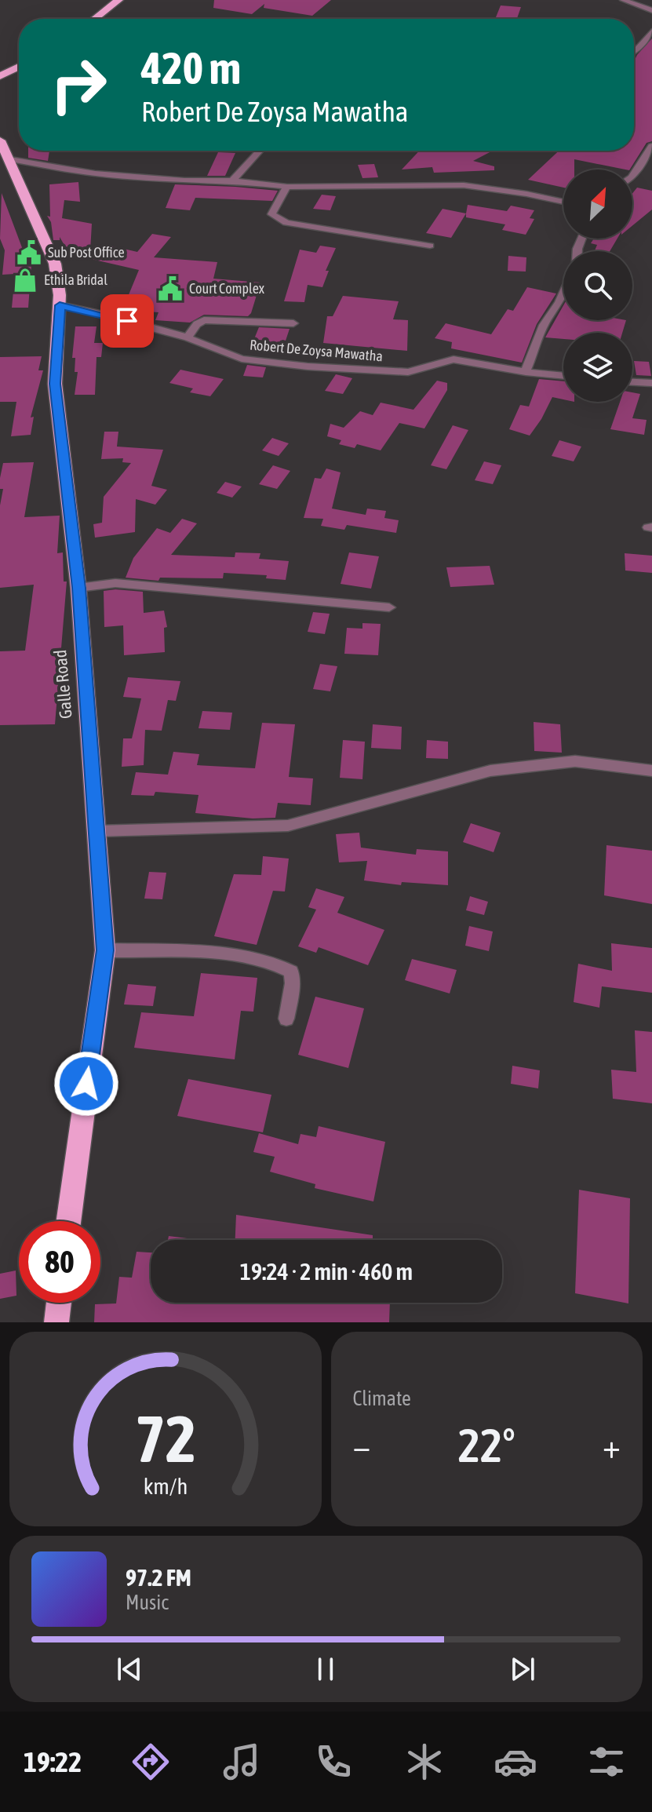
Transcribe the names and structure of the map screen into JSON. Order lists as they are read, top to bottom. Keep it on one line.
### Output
{"streets":{"highway":["Galle Road"],"street":["Robert De Zoysa Mawatha"]},"crossings":[["Robert De Zoysa Mawatha","Galle Road"]],"places":{"public building":["Sub Post Office","Court Complex"],"shop":["Ethila Bridal"]},"north":"top right","page":{"turn":["420 m","Robert De Zoysa Mawatha"],"limit":"80","trip":"19:24 · 2 min · 460 m","tile":"Climate","heat":["−","22°","+"],"song":["97.2 FM","Music"],"tabs":"19:22","gauge":["72","km/h"]}}
